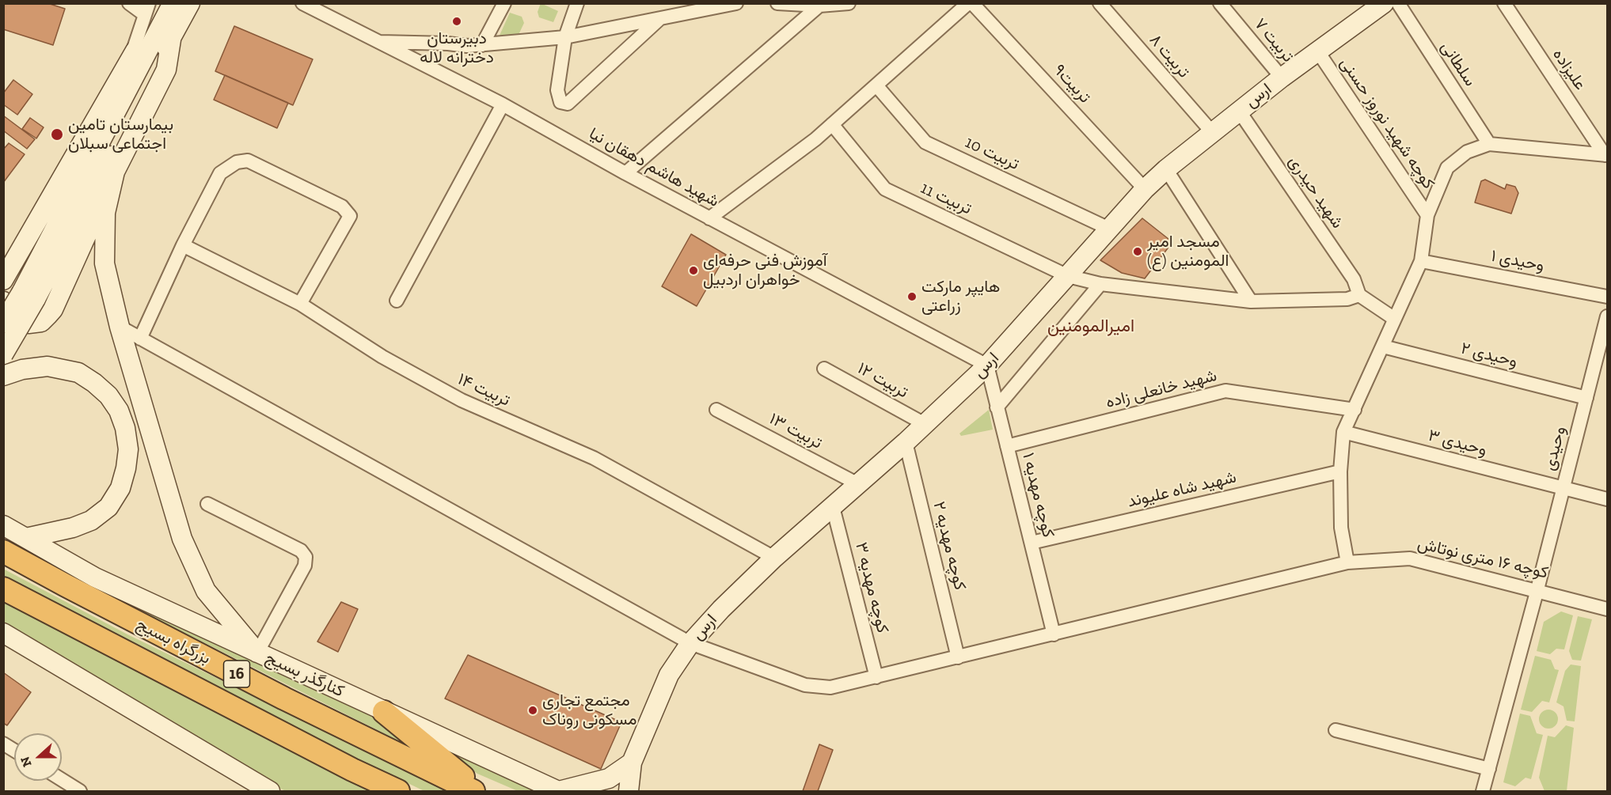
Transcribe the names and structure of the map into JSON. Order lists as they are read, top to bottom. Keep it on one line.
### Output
{"streets":{"highway":["بزرگراه بسیج","16"],"main road":["ارس","کنارگذر بسیج"],"street":["تربیت ۷","تربیت ۸","سلطانی","علیزاده","تربیت۹","کوچه شهید نوروز حسنی","تربیت 10","شهید هاشم دهقان نیا","شهید حیدری","تربیت 11","وحیدی ۱","وحیدی ۲","تربیت ۱۲","شهید خانعلی زاده","تربیت ۱۴","تربیت ۱۳","وحیدی ۳","وحیدی","شهید شاه علیوند","کوچه مهدیه ۱","کوچه مهدیه ۲","کوچه ۱۶ متری نوتاش","کوچه مهدیه ۳"]},"crossings":[["تربیت ۷","ارس"],["تربیت ۸","ارس"],["تربیت۹","ارس"],["ارس","کوچه شهید نوروز حسنی"],["ارس","تربیت 10"],["ارس","شهید هاشم دهقان نیا"],["ارس","شهید حیدری"],["ارس","تربیت 11"],["ارس","تربیت ۱۲"],["ارس","تربیت ۱۴"],["ارس","تربیت ۱۳"],["ارس","کوچه مهدیه ۱"],["ارس","کوچه مهدیه ۲"],["ارس","کوچه ۱۶ متری نوتاش"],["ارس","کوچه مهدیه ۳"],["شهید هاشم دهقان نیا","کوچه مهدیه ۱"],["شهید حیدری","تربیت 11"],["وحیدی ۲","وحیدی"],["شهید خانعلی زاده","کوچه مهدیه ۱"],["وحیدی ۳","وحیدی"],["وحیدی","کوچه ۱۶ متری نوتاش"],["شهید شاه علیوند","کوچه مهدیه ۱"],["کوچه مهدیه ۱","کوچه ۱۶ متری نوتاش"],["کوچه مهدیه ۲","کوچه ۱۶ متری نوتاش"],["کوچه ۱۶ متری نوتاش","کوچه مهدیه ۳"]],"districts":["امیرالمومنین"],"places":["دبیرستان دخترانه لاله","بیمارستان تامین اجتماعی سبلان","مسجد امیر المومنین (ع)","آموزش فنی حرفه‌ای خواهران اردبیل","هایپر مارکت زراعتی","مجتمع تجاری مسکونی روناک"],"north":"left"}
